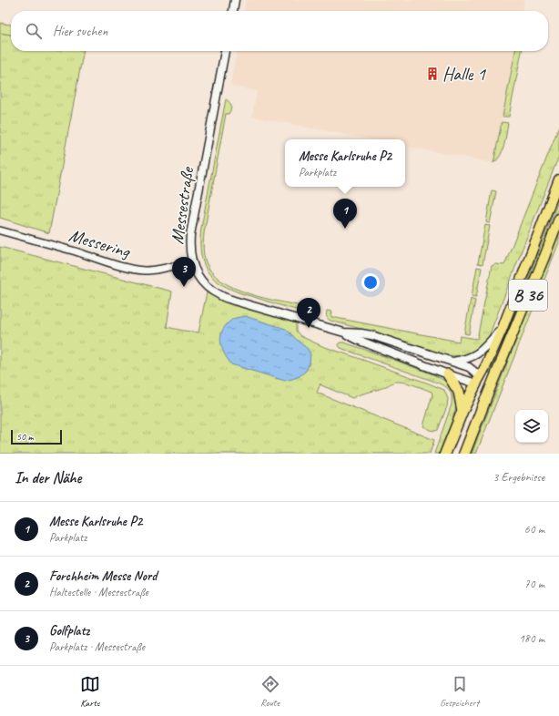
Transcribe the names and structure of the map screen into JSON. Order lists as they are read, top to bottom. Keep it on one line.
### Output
{"streets":{"highway":["B 36"],"street":["Messestraße","Messering"]},"crossings":[["Messestraße","Messering"],["Messestraße","B 36"]],"places":{"building":["Halle 1"]},"scale_bar":"50 m","page":{"search":"Hier suchen","popup":["Messe Karlsruhe P2","Parkplatz"],"pins":["1","3","2"],"scale":"50 m","heading":["In der Nähe","3 Ergebnisse"],"list":[{"mark":"1","name":"Messe Karlsruhe P2","note":"Parkplatz","value":"60 m"},{"mark":"2","name":"Forchheim Messe Nord","note":"Haltestelle · Messestraße","value":"70 m"},{"mark":"3","name":"Golfplatz","note":"Parkplatz · Messestraße","value":"180 m"}],"nav":["Karte","Route","Gespeichert"]}}
